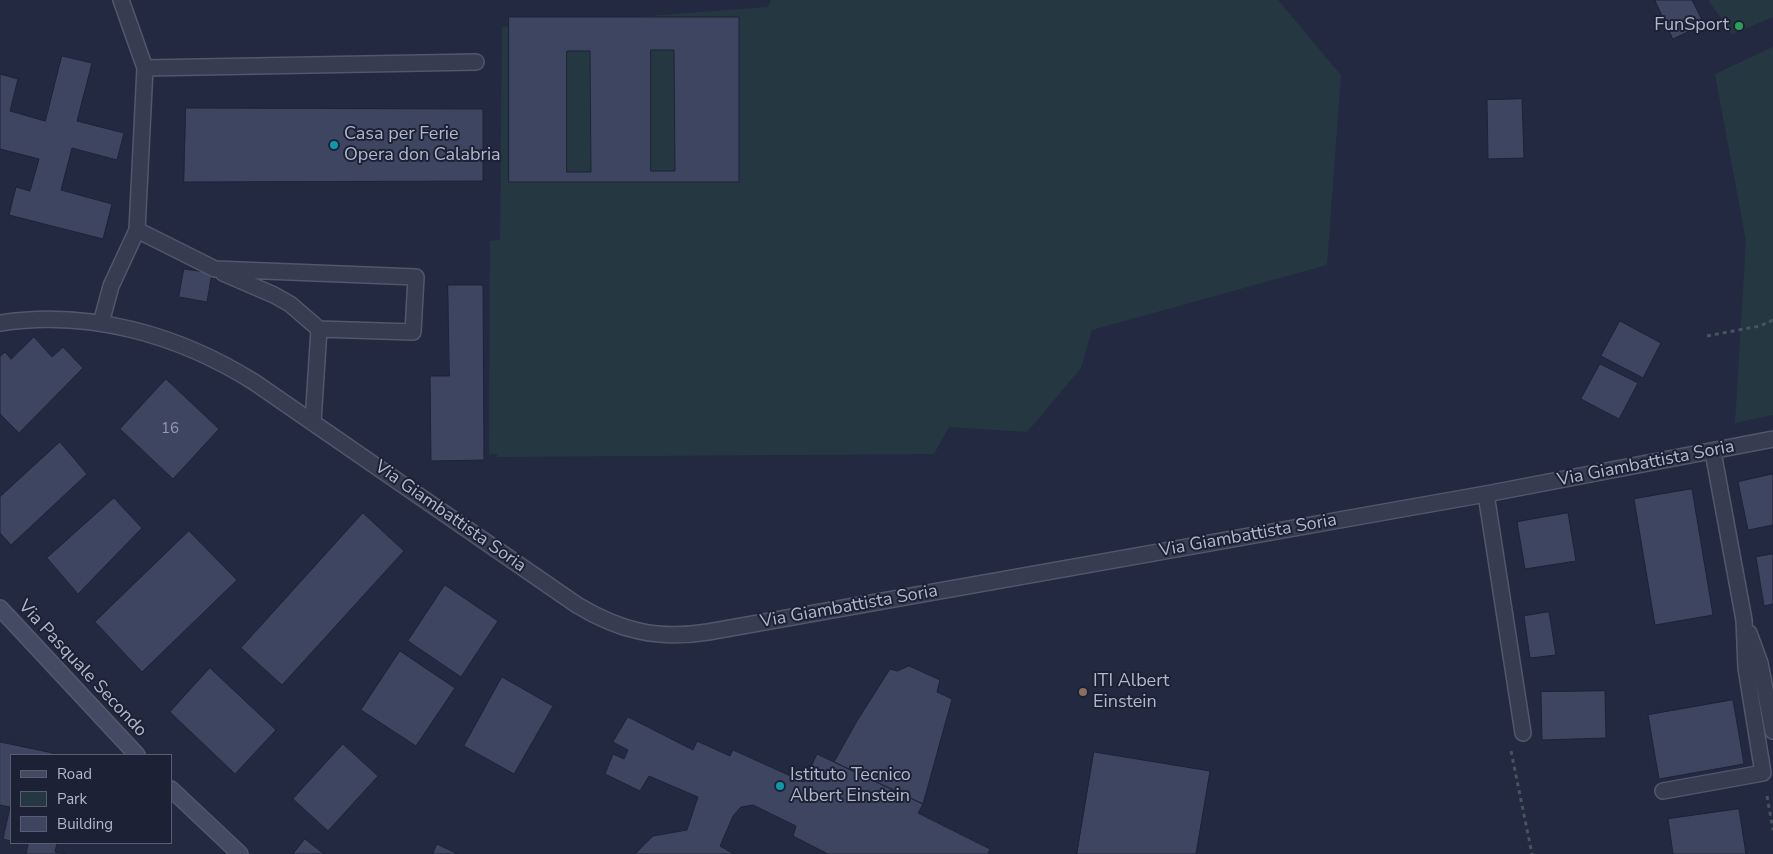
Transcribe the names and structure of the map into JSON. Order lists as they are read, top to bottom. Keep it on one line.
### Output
{"streets":{"street":["Via Giambattista Soria","Via Pasquale Secondo"]},"places":["FunSport","Casa per Ferie Opera don Calabria","ITI Albert Einstein","Istituto Tecnico Albert Einstein"],"house_numbers":["16"],"legend":["Road","Park","Building"]}
